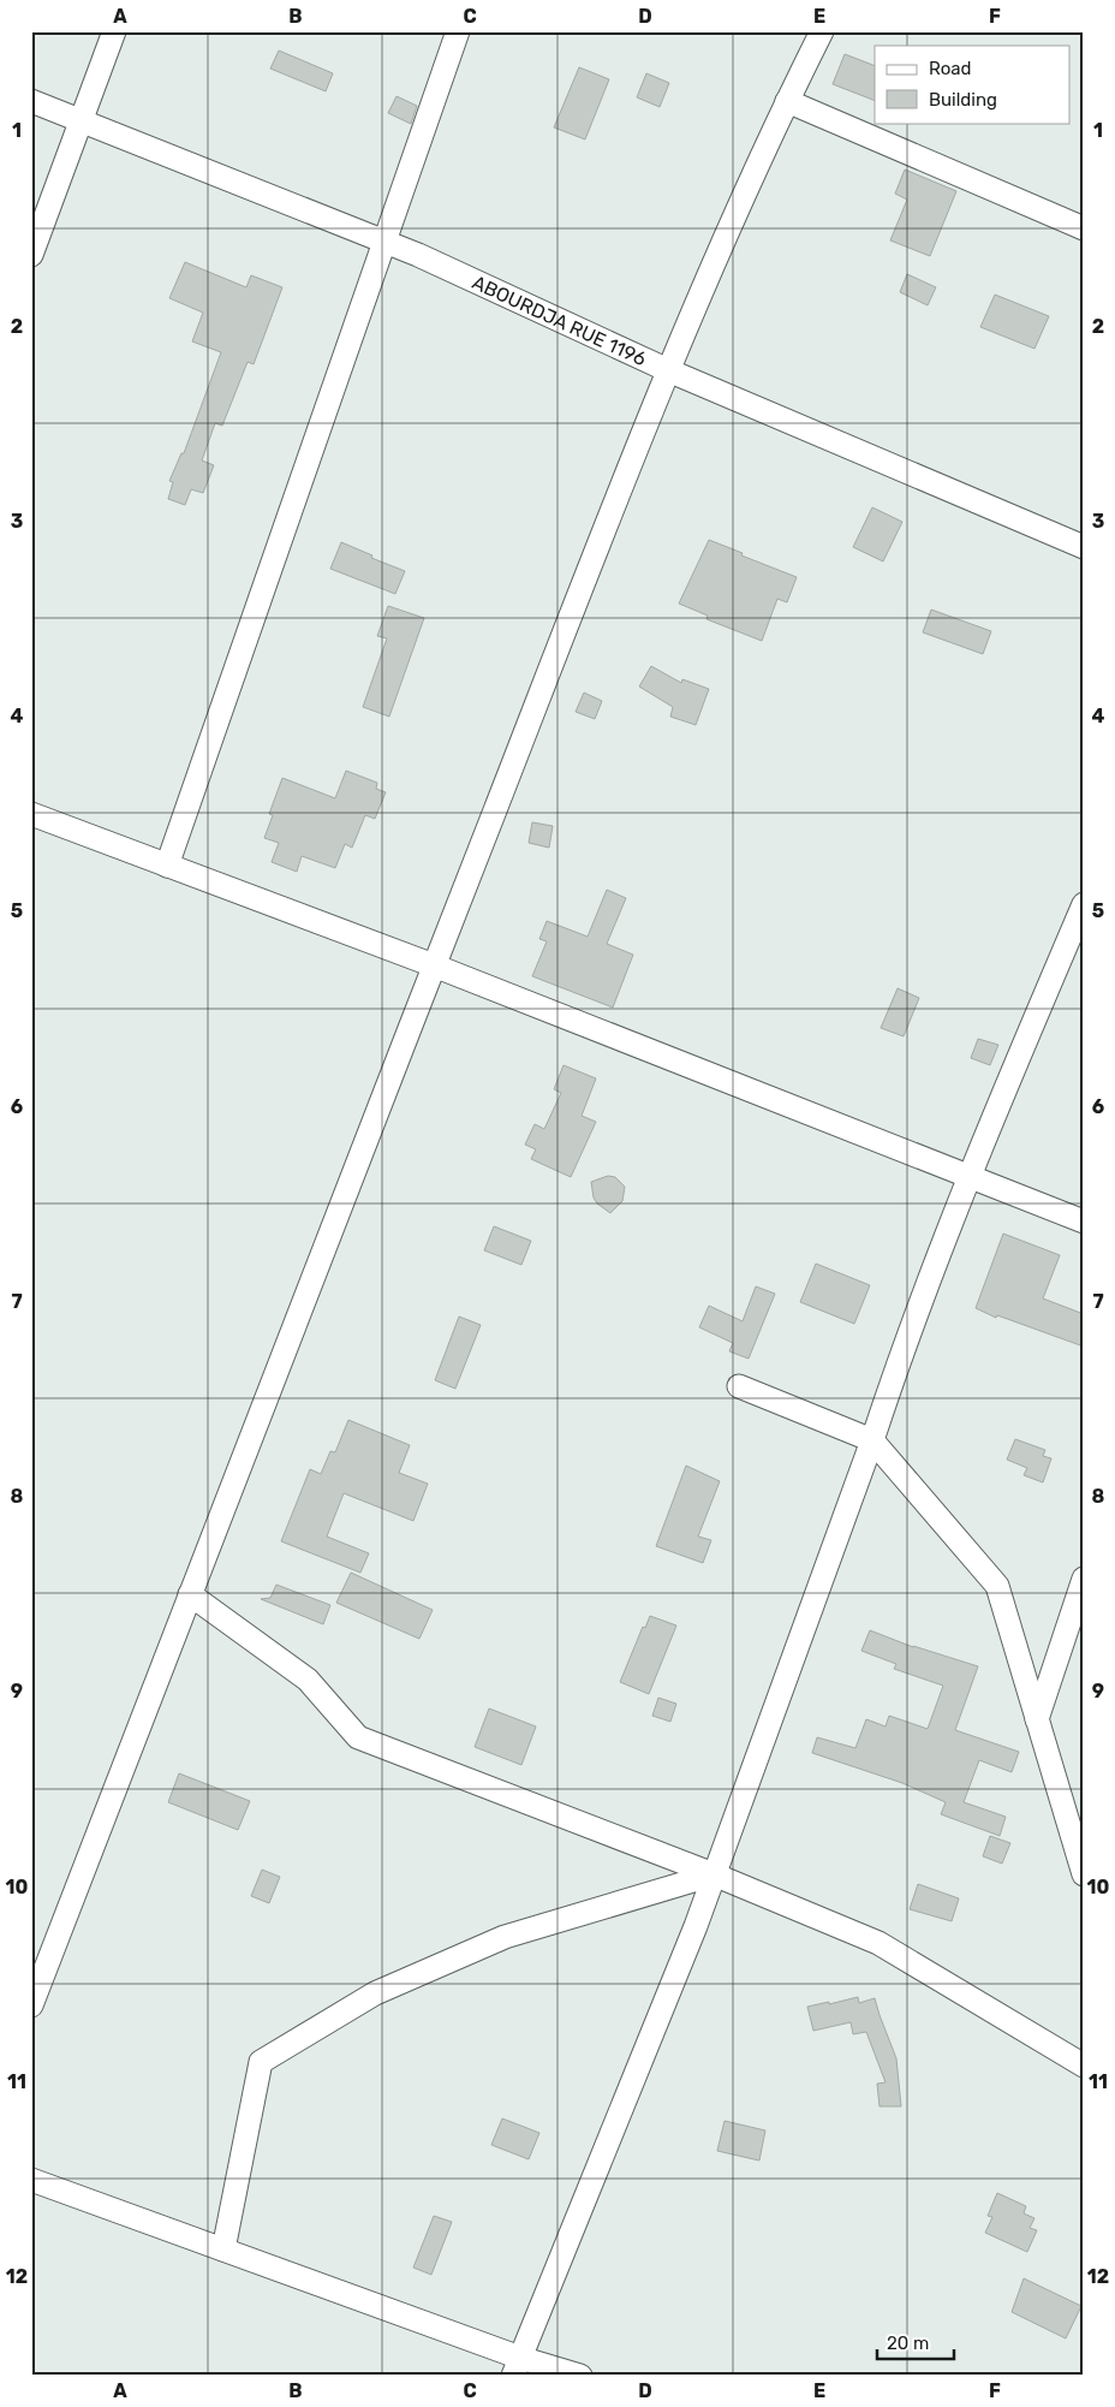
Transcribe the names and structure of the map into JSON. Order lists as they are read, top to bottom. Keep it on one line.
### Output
{"streets":{"street":["ABOURDJA RUE 1196"]},"legend":["Road","Building"],"scale_bar":"20 m","grid":{"columns":["A","B","C","D","E","F"],"rows":["1","2","3","4","5","6","7","8","9","10","11","12"]}}
